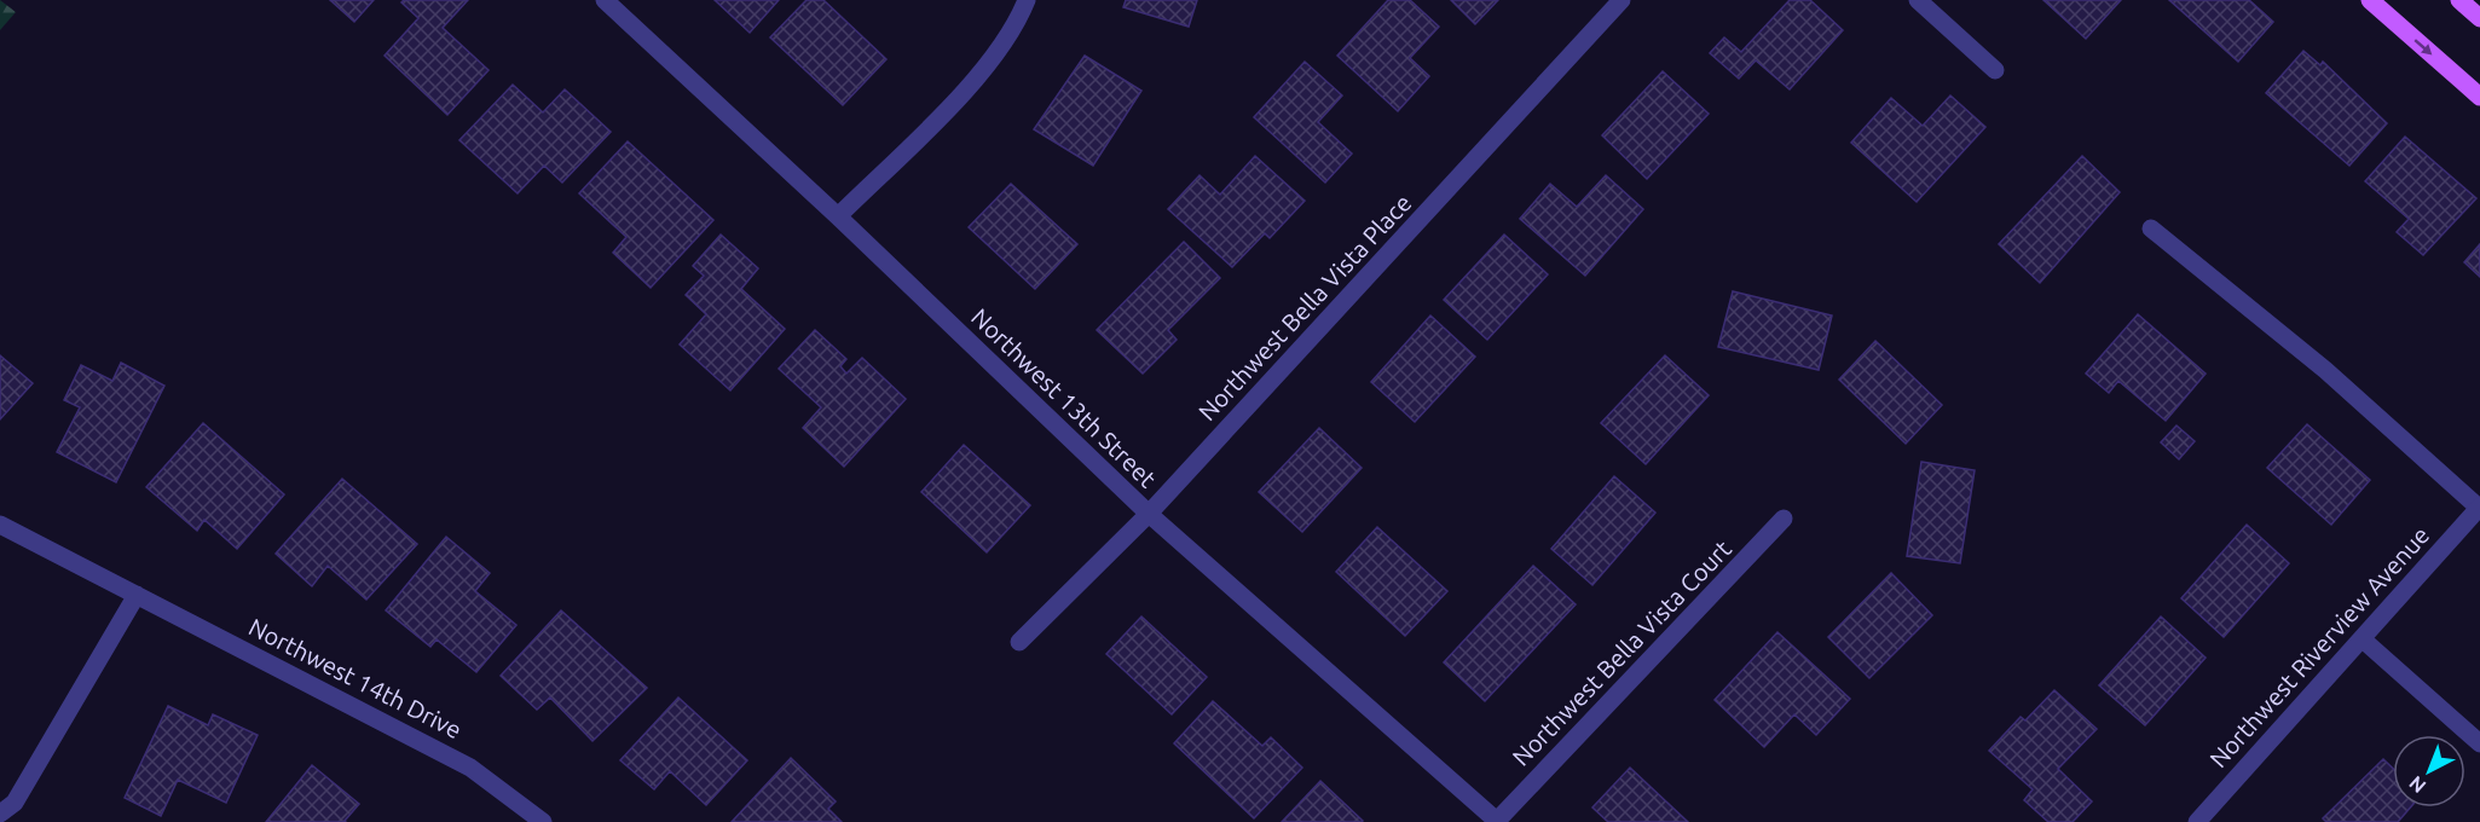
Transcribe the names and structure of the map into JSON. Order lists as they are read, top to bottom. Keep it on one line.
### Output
{"streets":{"street":["Northwest Bella Vista Place","Northwest 13th Street","Northwest Riverview Avenue","Northwest Bella Vista Court","Northwest 14th Drive"]},"crossings":[["Northwest Bella Vista Place","Northwest 13th Street"],["Northwest 13th Street","Northwest Bella Vista Court"]],"north":"bottom left"}
